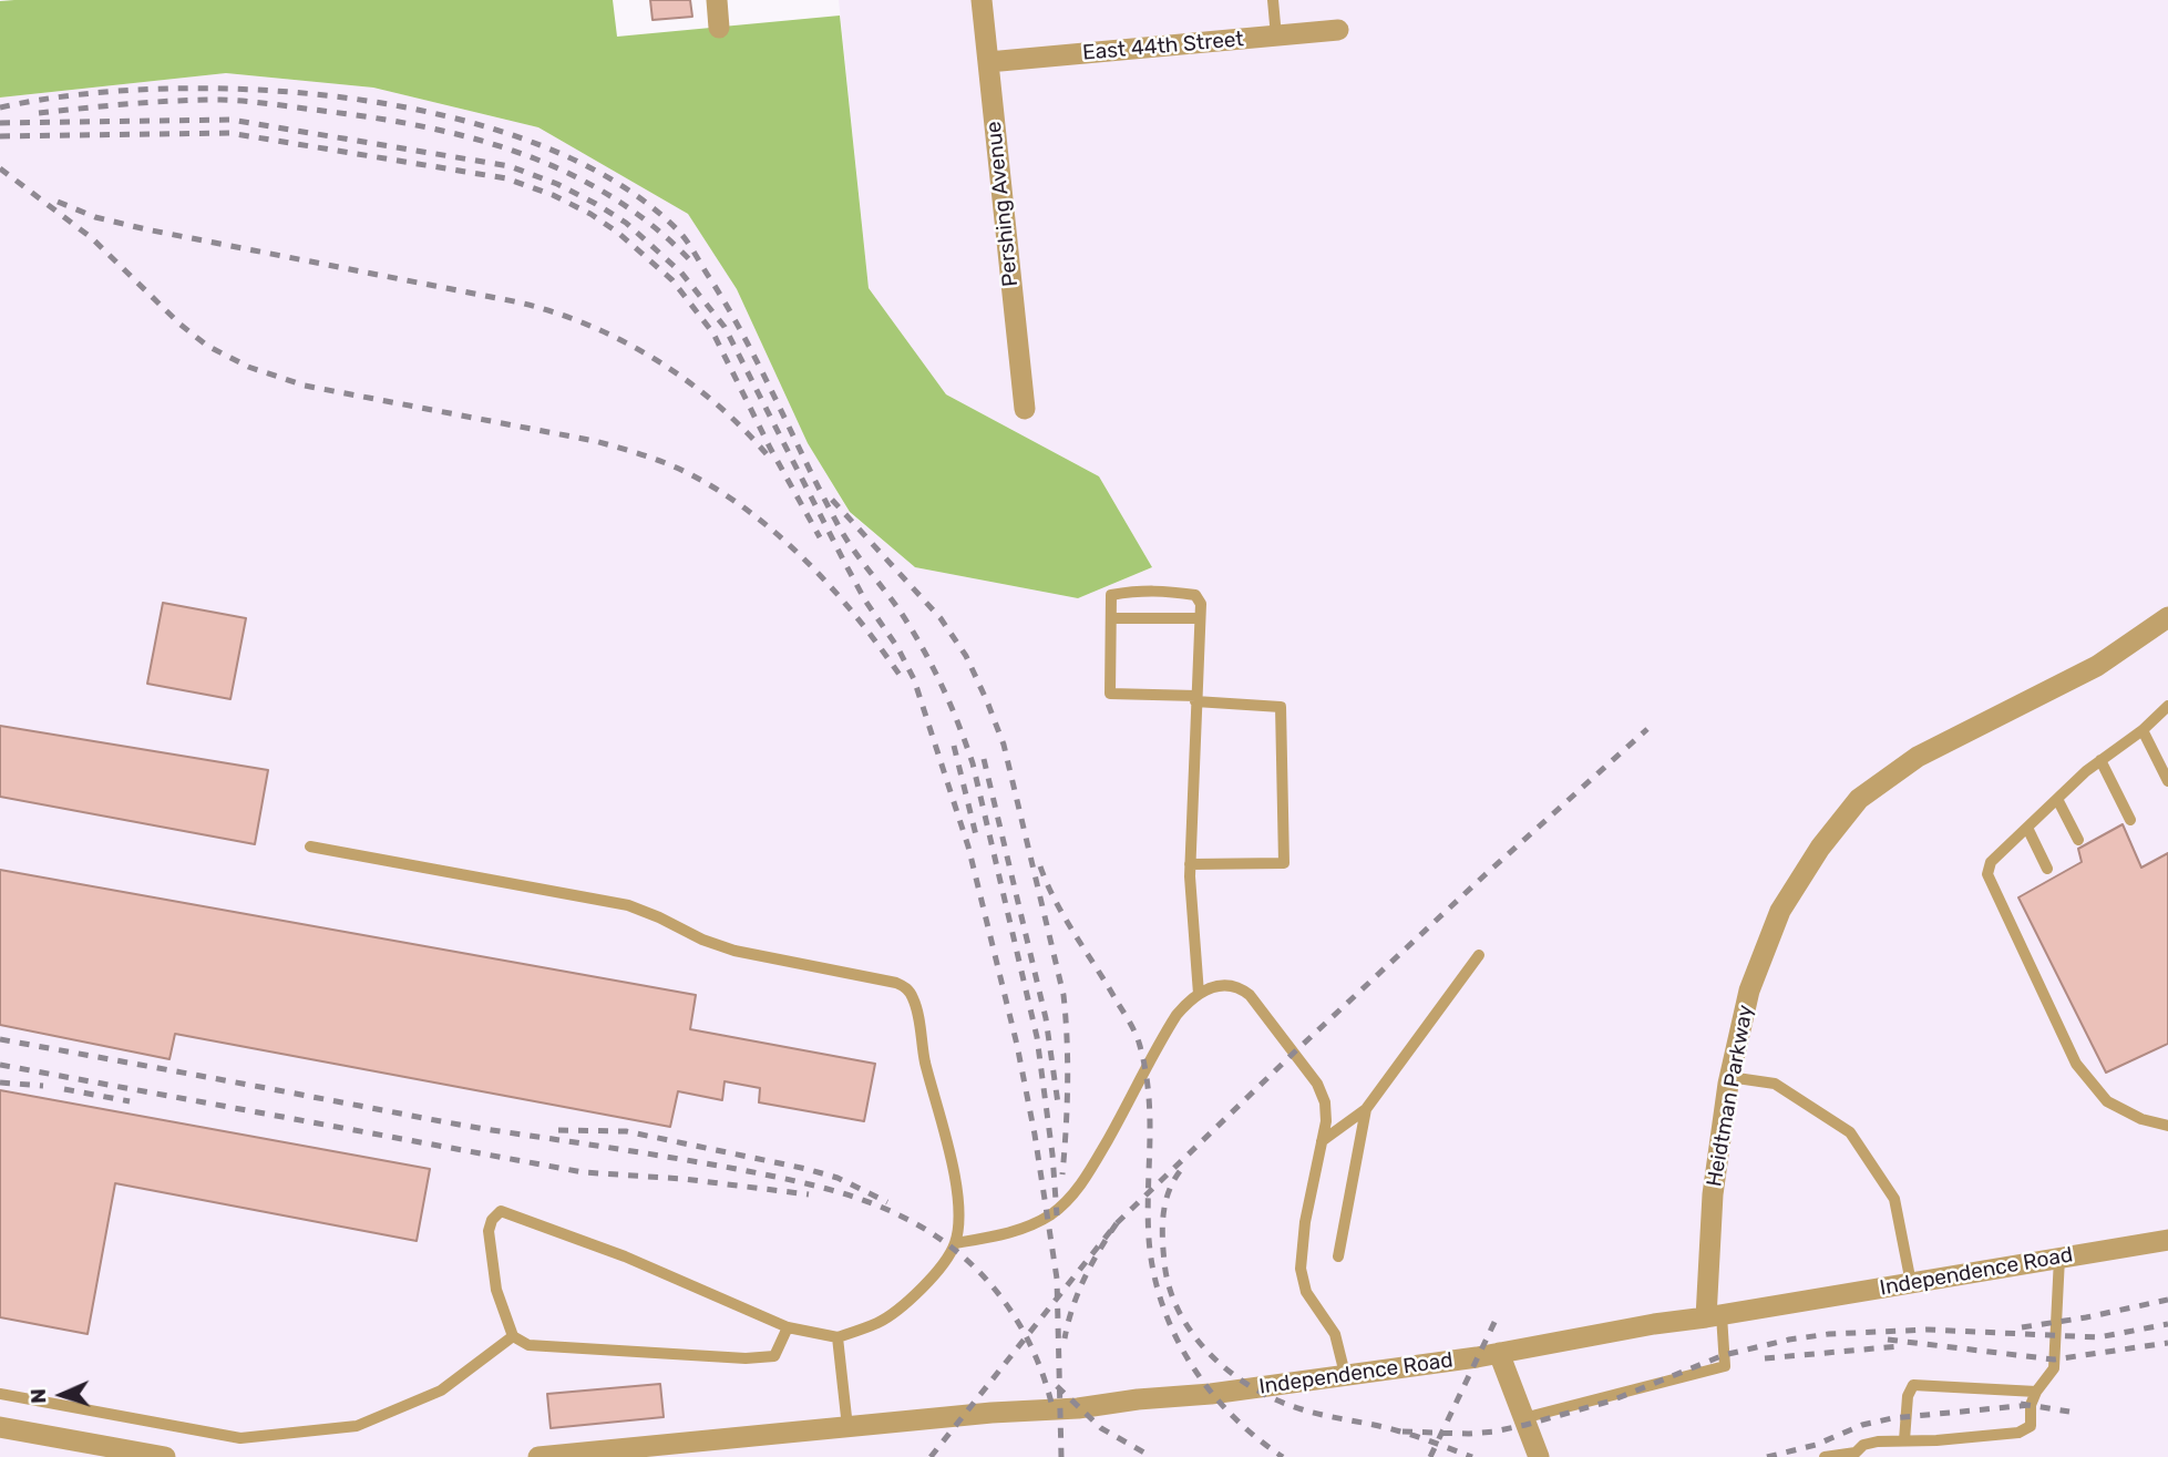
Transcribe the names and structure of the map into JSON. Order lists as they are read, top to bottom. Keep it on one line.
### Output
{"streets":{"street":["East 44th Street","Pershing Avenue","Heidtman Parkway","Independence Road"]},"crossings":[["East 44th Street","Pershing Avenue"],["Heidtman Parkway","Independence Road"]],"north":"left"}
